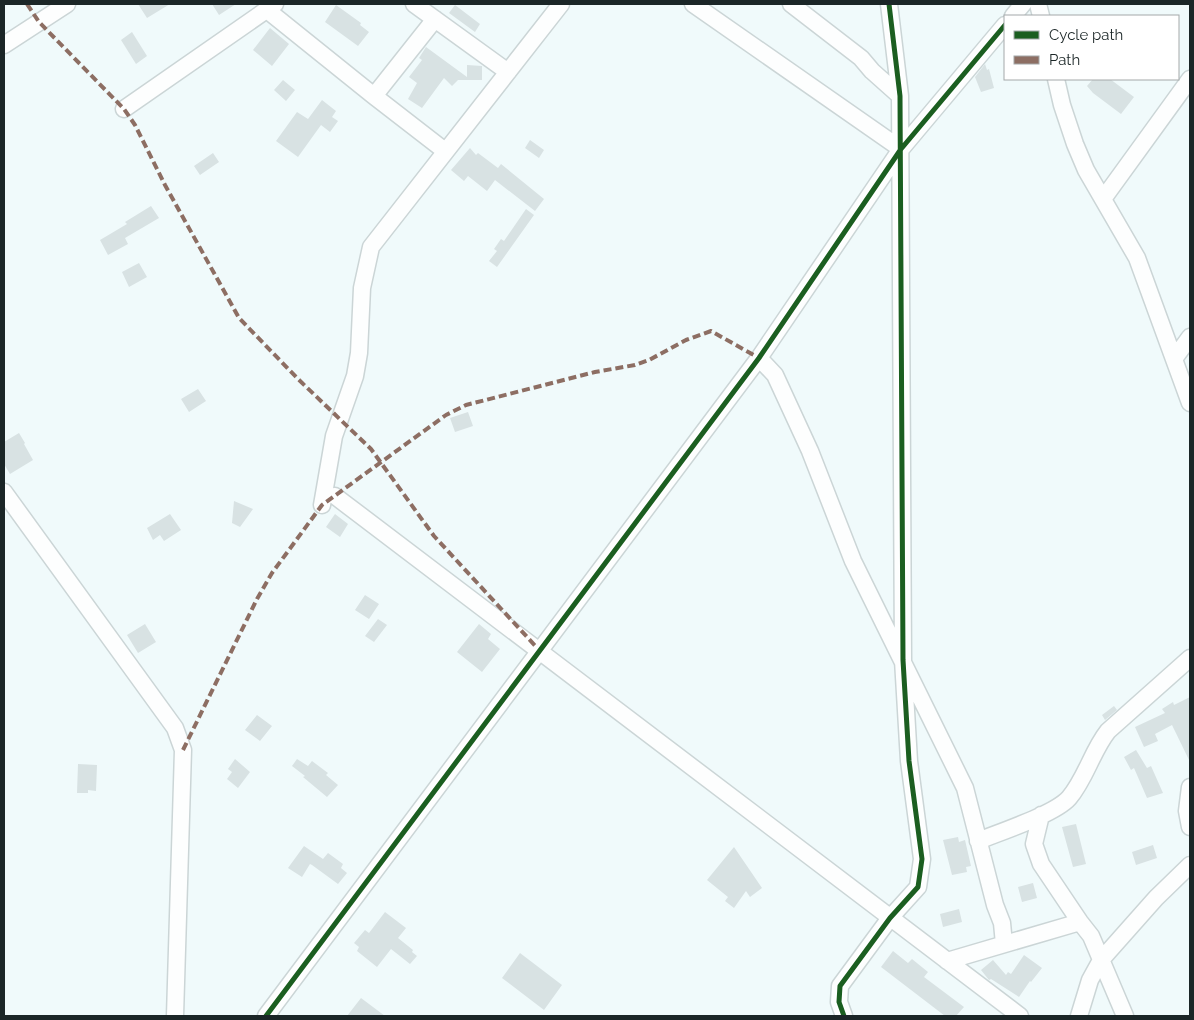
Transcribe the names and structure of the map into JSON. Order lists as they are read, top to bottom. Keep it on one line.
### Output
{"legend":["Cycle path","Path"]}
